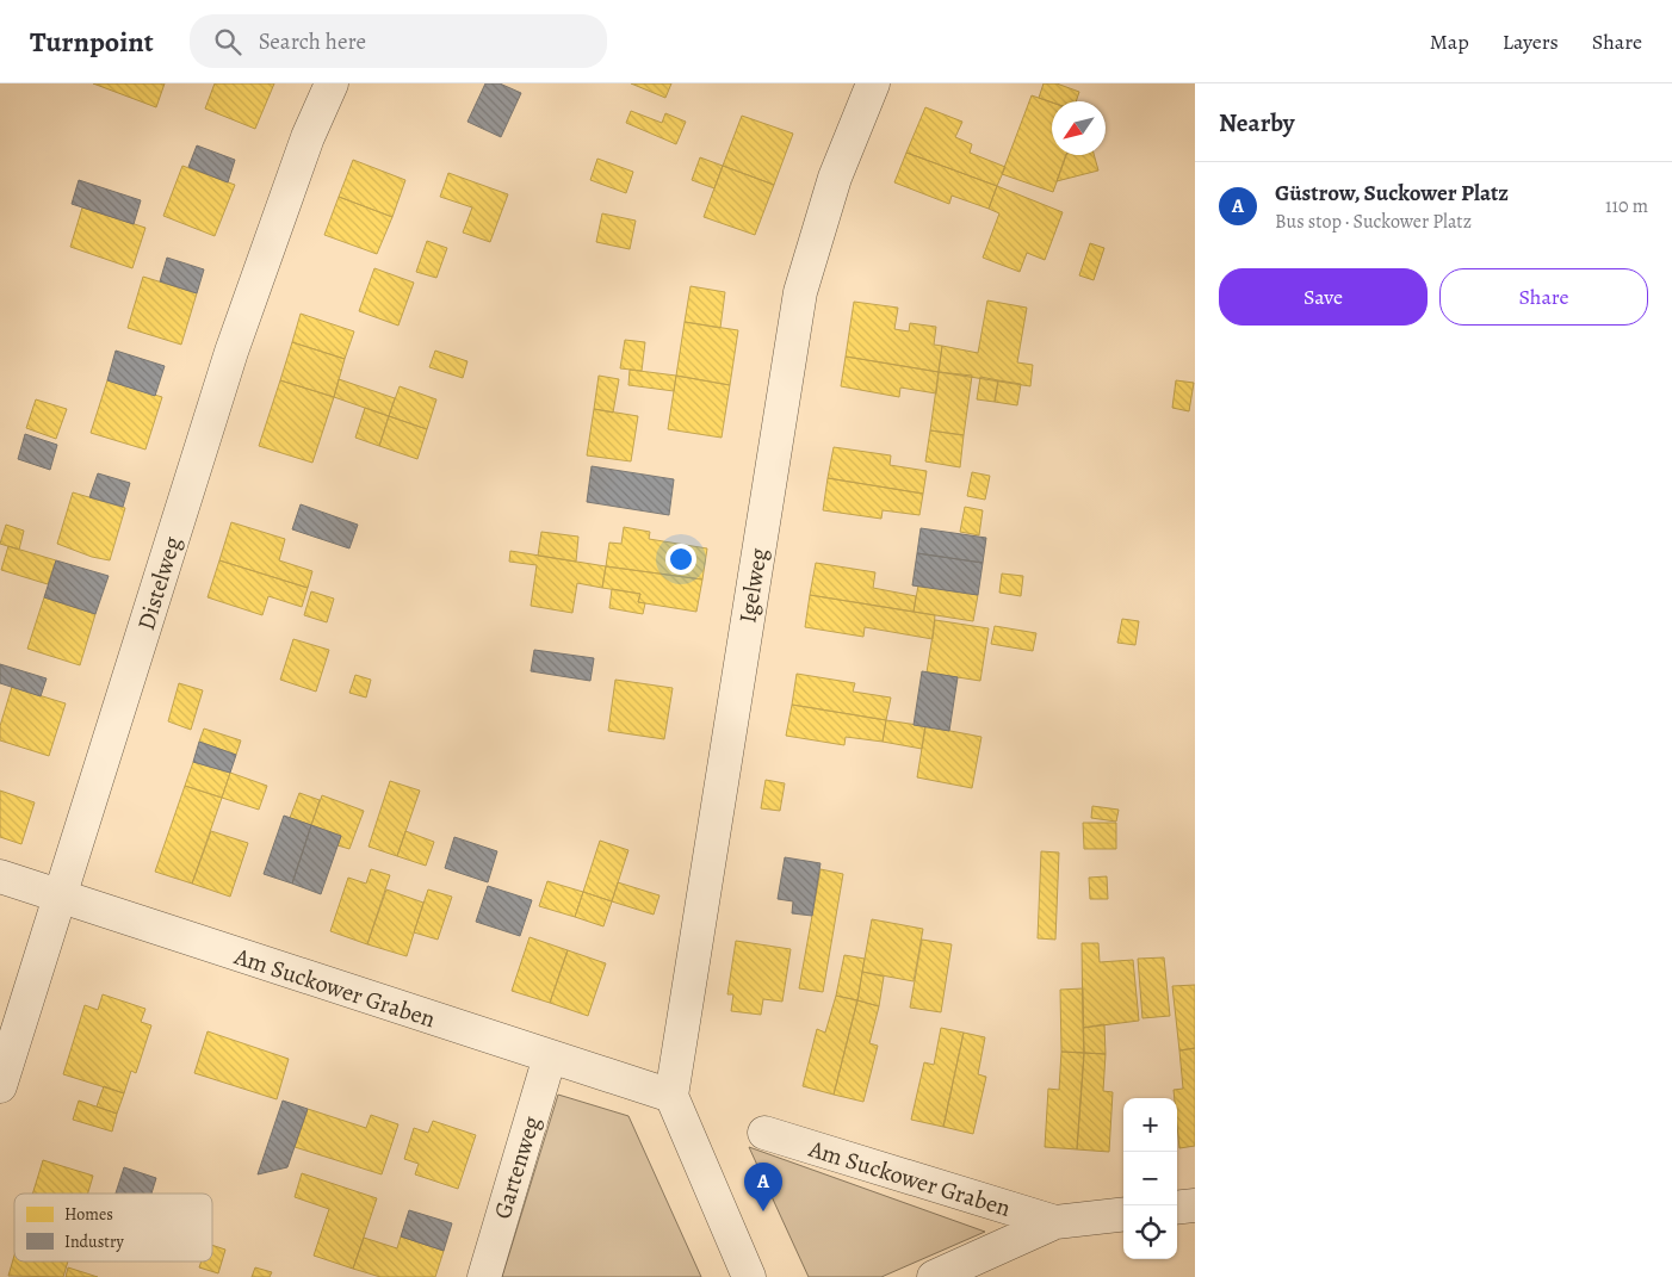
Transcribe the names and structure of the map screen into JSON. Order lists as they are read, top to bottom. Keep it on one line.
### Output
{"streets":{"street":["Distelweg","Igelweg","Am Suckower Graben","Gartenweg"]},"crossings":[["Distelweg","Am Suckower Graben"],["Igelweg","Am Suckower Graben"],["Am Suckower Graben","Gartenweg"]],"legend":["Homes","Industry"],"north":"bottom left","page":{"header":"Turnpoint","search":"Search here","nav":["Map","Layers","Share"],"heading":"Nearby","list":[{"mark":"A","name":"Güstrow, Suckower Platz","note":"Bus stop · Suckower Platz","value":"110 m"}],"buttons":["Save","Share"],"map_buttons":["+","−"],"pins":"A"}}
